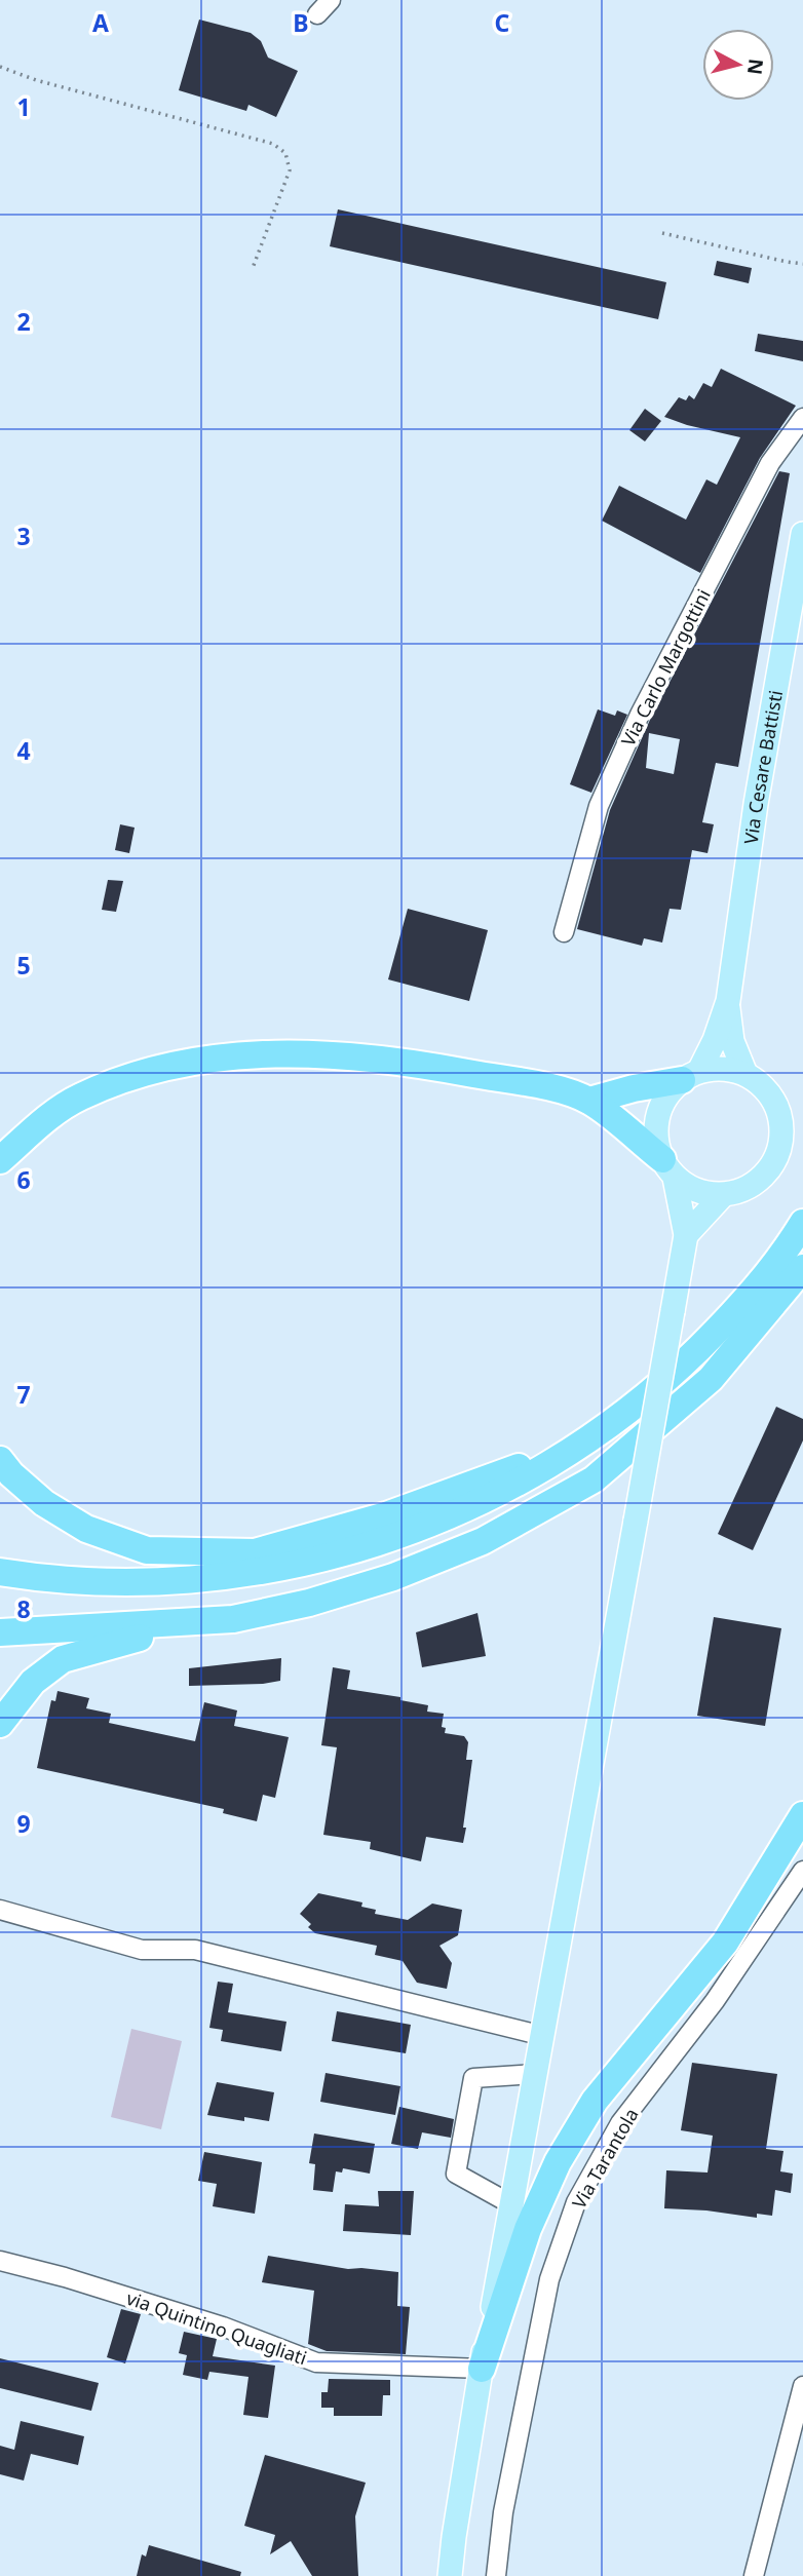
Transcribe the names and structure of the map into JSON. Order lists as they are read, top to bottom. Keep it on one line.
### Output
{"streets":{"main road":["Via Cesare Battisti"],"street":["Via Carlo Margottini","Via Tarantola","via Quintino Quagliati"]},"north":"right","grid":{"columns":["A","B","C"],"rows":["1","2","3","4","5","6","7","8","9"]}}
